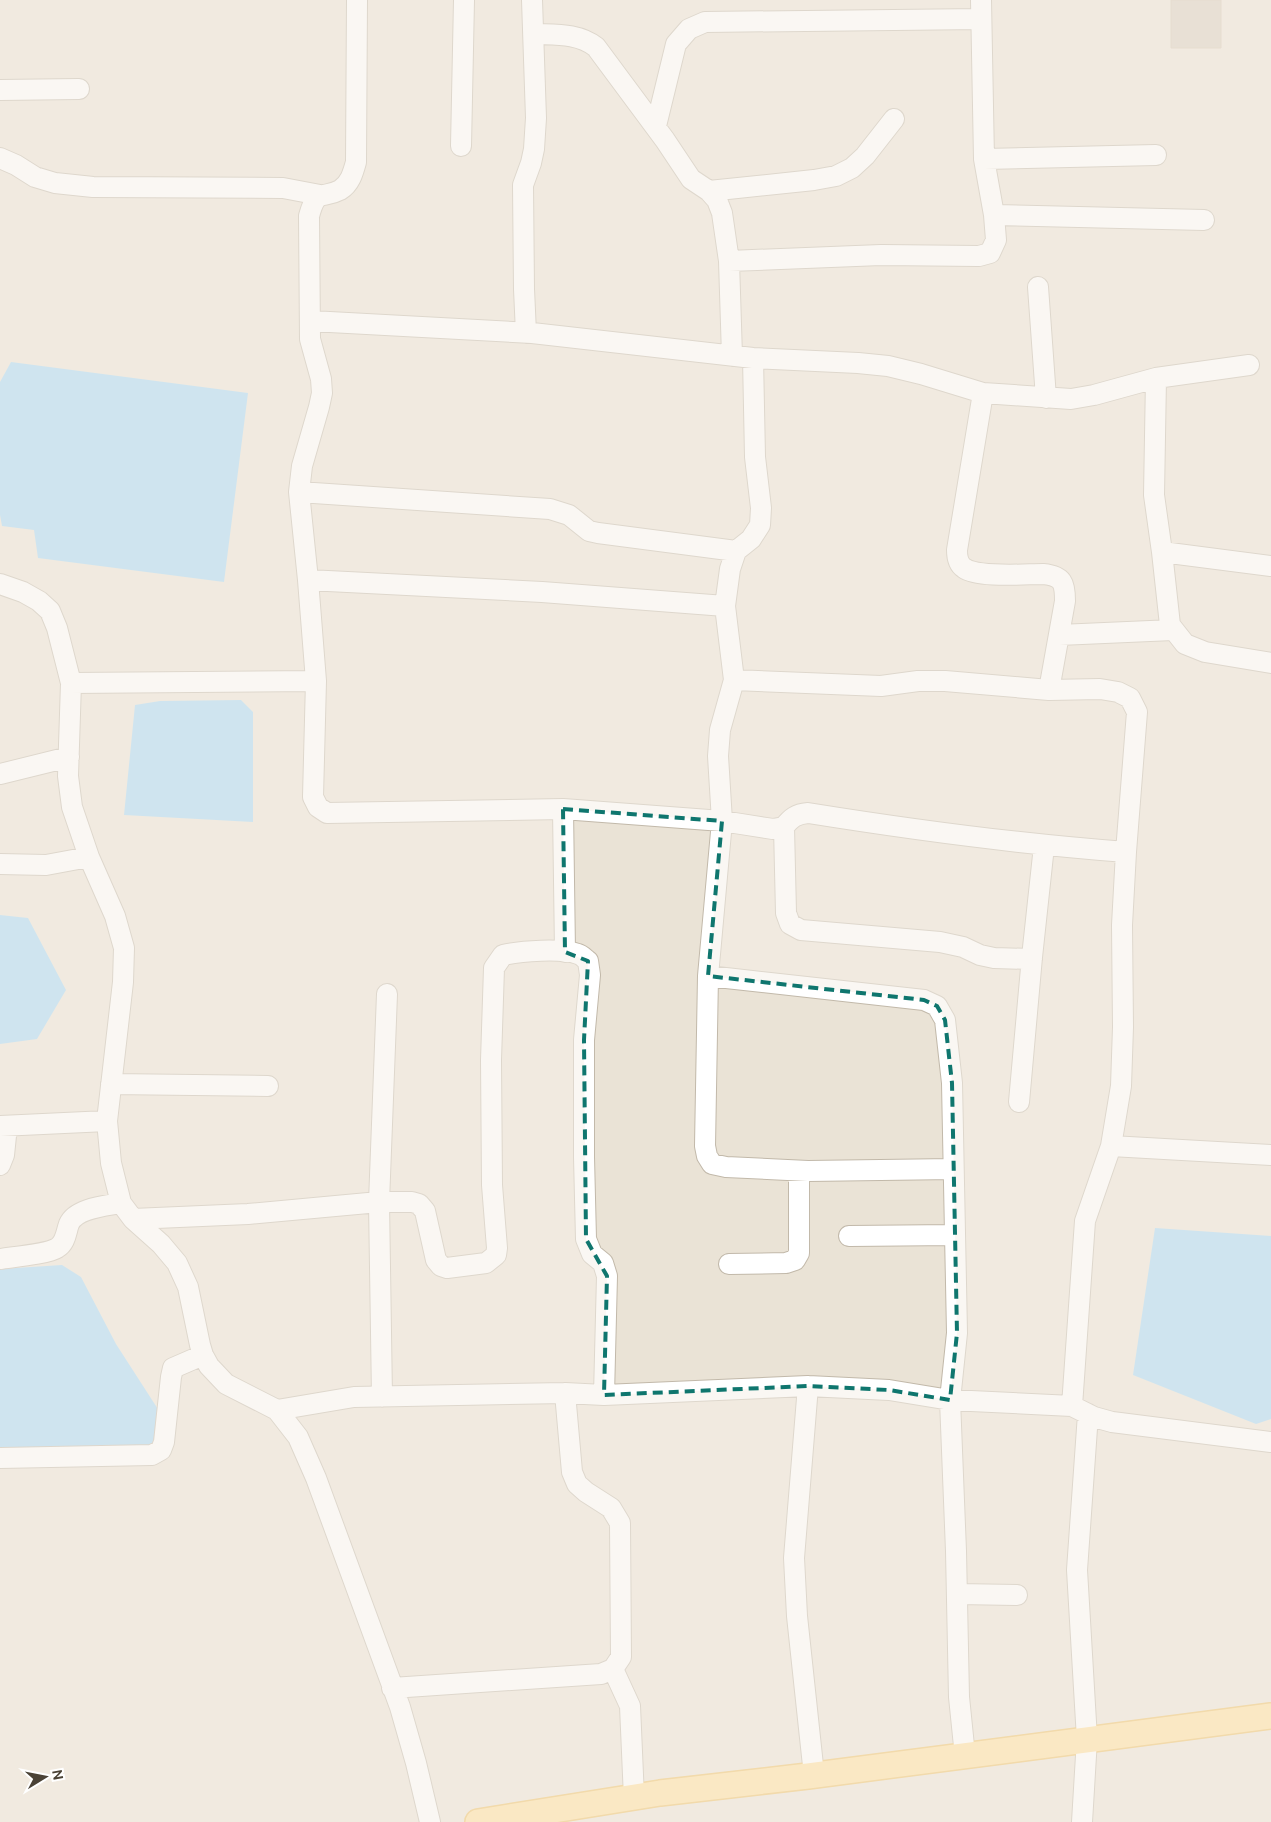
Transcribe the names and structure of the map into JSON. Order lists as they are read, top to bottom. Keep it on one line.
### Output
{"north":"right"}
